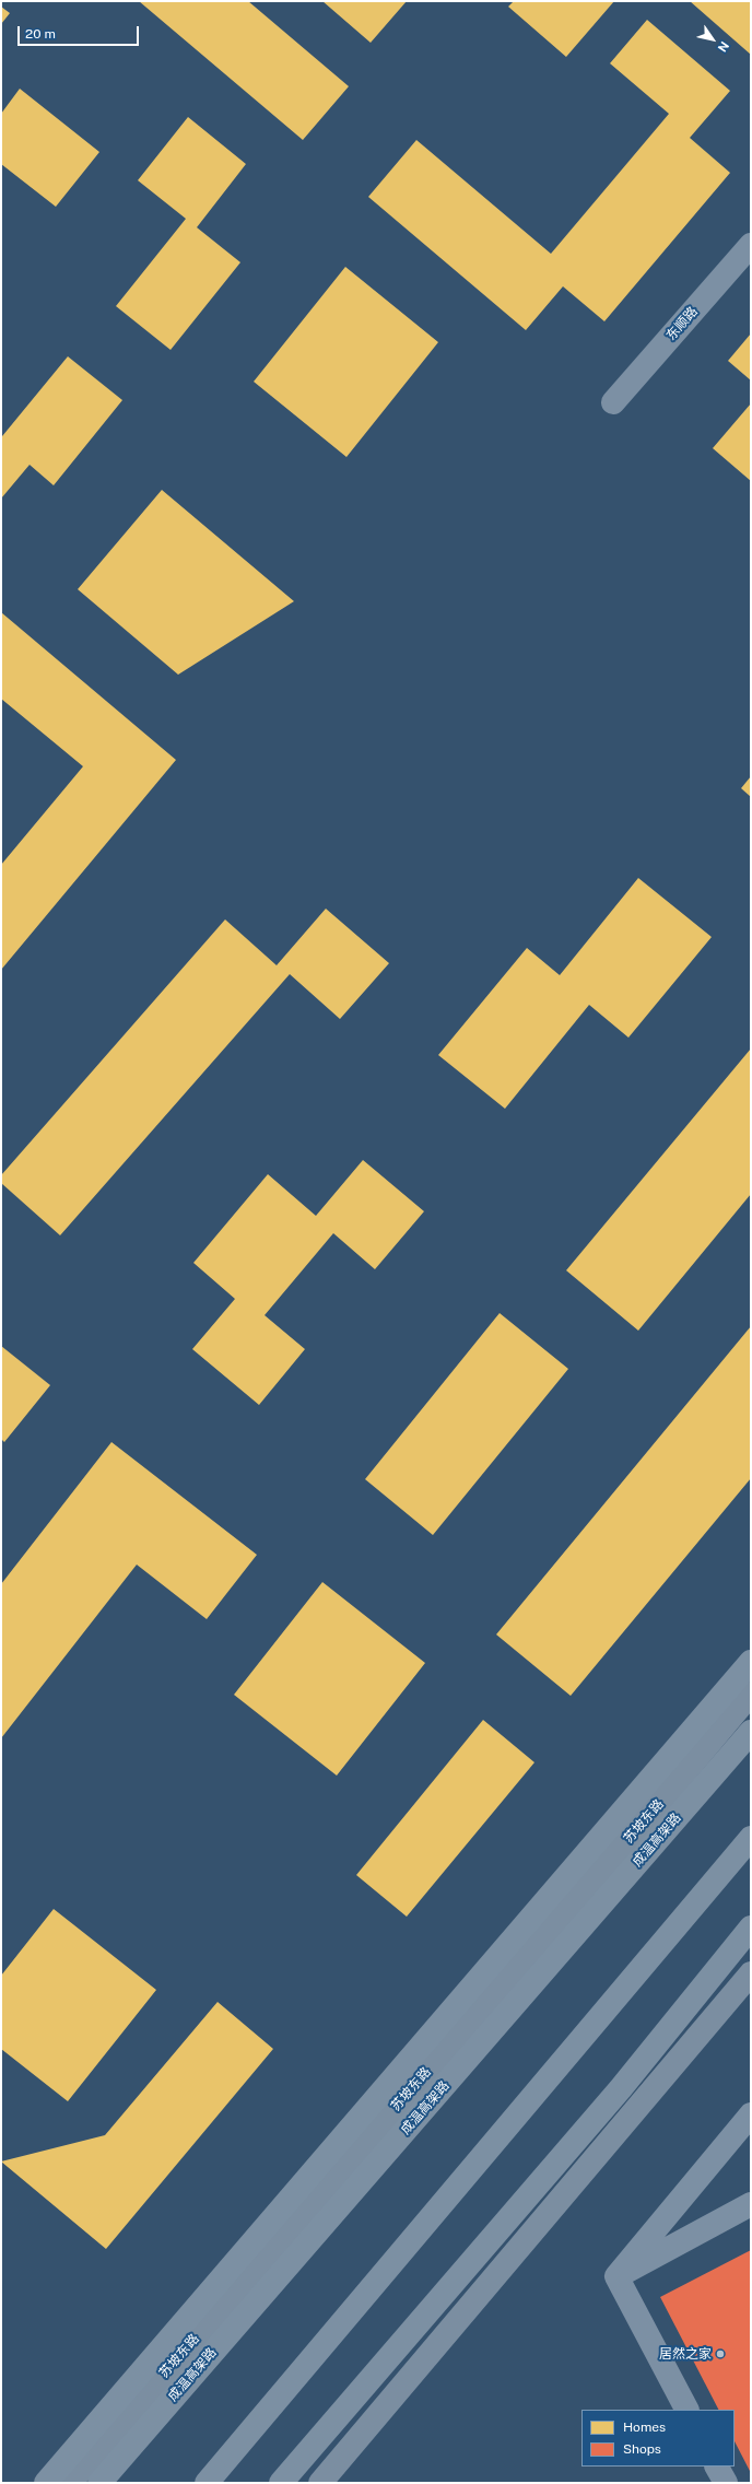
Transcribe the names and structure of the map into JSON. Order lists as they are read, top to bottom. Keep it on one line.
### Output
{"streets":{"highway":["成温高架路"],"main road":["苏坡东路"],"street":["东顺路"]},"places":["居然之家"],"legend":["Homes","Shops"],"scale_bar":"20 m","north":"bottom right"}
